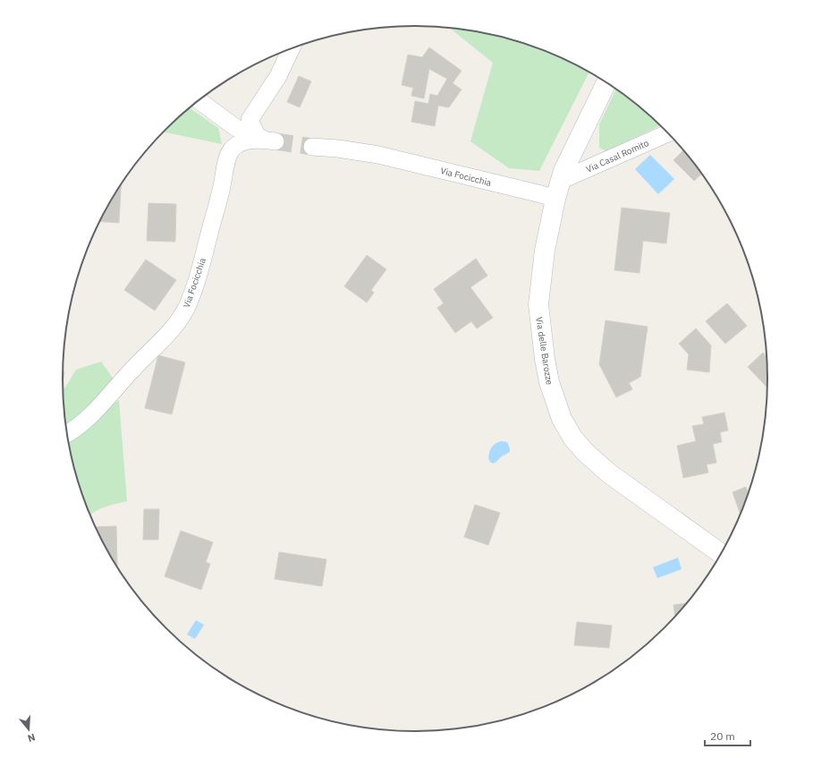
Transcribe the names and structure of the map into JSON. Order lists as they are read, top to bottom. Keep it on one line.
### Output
{"streets":{"main road":["Via delle Barozze"],"street":["Via Casal Romito","Via Focicchia"]},"crossings":[["Via Casal Romito","Via delle Barozze"],["Via Focicchia","Via delle Barozze"]],"scale_bar":"20 m","north":"bottom"}
